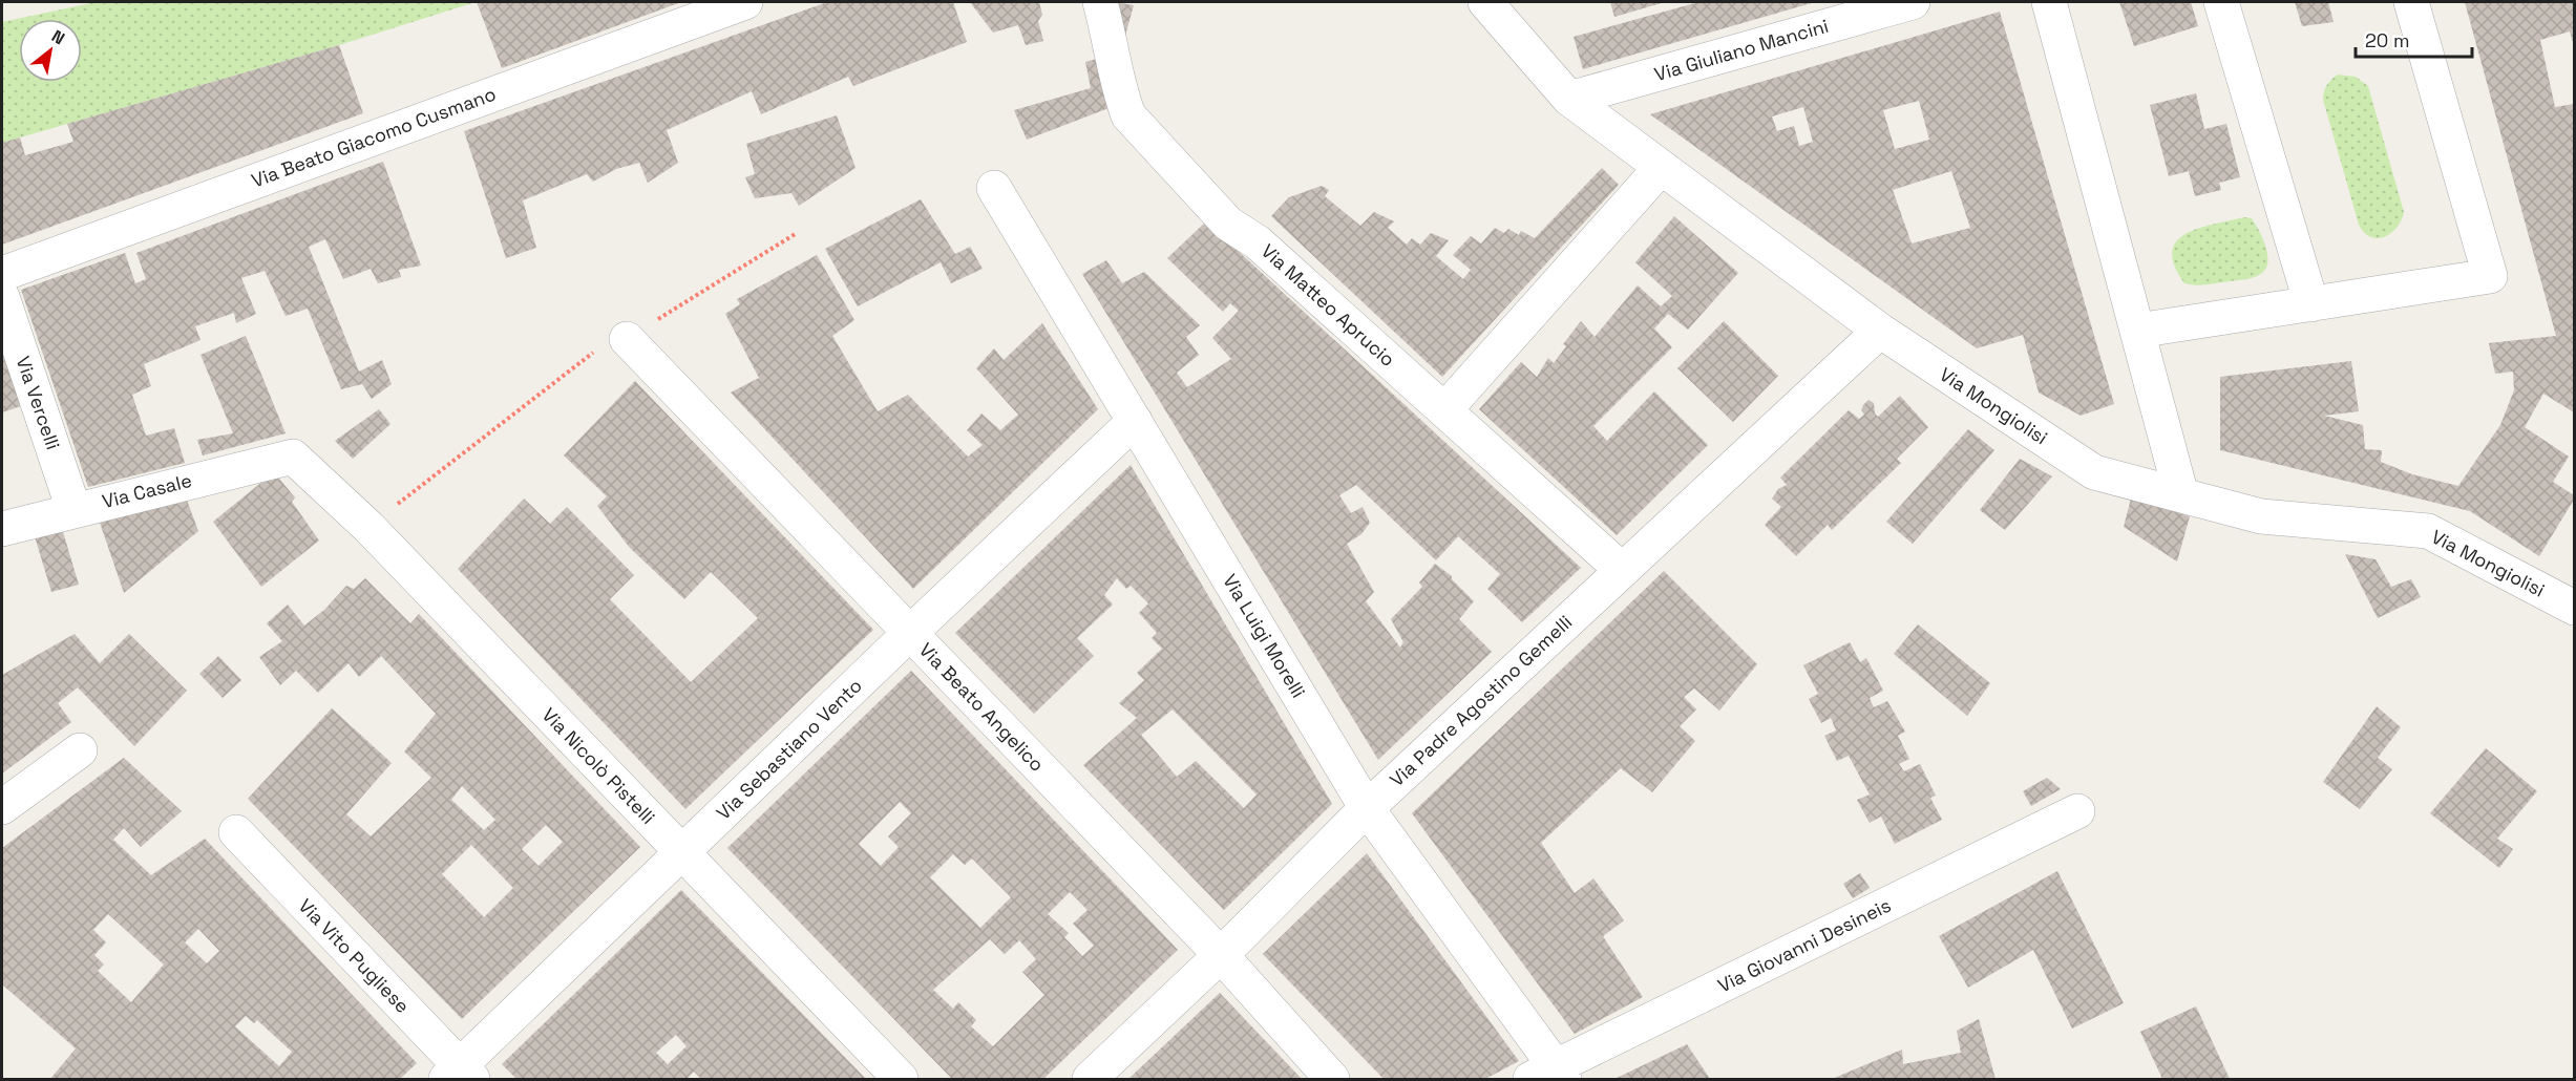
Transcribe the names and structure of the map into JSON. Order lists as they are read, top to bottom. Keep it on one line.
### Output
{"streets":{"street":["Via Giuliano Mancini","Via Beato Giacomo Cusmano","Via Matteo Aprucio","Via Vercelli","Via Mongiolisi","Via Casale","Via Luigi Morelli","Via Padre Agostino Gemelli","Via Beato Angelico","Via Sebastiano Vento","Via Nicolò Pistelli","Via Giovanni Desineis","Via Vito Pugliese"]},"crossings":[["Via Giuliano Mancini","Via Mongiolisi"],["Via Matteo Aprucio","Via Padre Agostino Gemelli"],["Via Vercelli","Via Casale"],["Via Mongiolisi","Via Padre Agostino Gemelli"],["Via Casale","Via Nicolò Pistelli"],["Via Luigi Morelli","Via Padre Agostino Gemelli"],["Via Luigi Morelli","Via Sebastiano Vento"],["Via Luigi Morelli","Via Giovanni Desineis"],["Via Padre Agostino Gemelli","Via Beato Angelico"],["Via Beato Angelico","Via Sebastiano Vento"],["Via Sebastiano Vento","Via Nicolò Pistelli"],["Via Sebastiano Vento","Via Vito Pugliese"]],"scale_bar":"20 m","north":"top right"}
